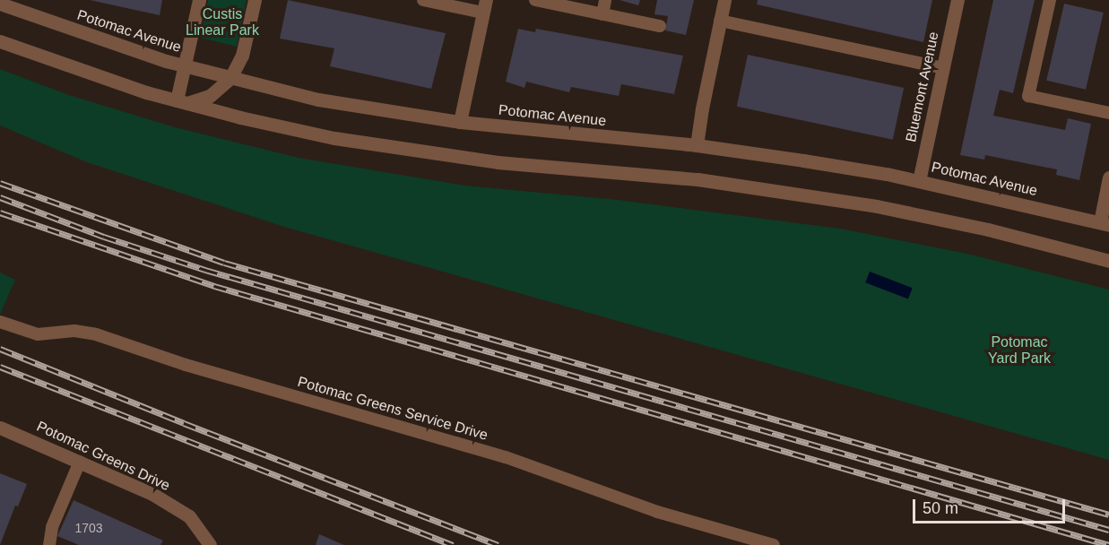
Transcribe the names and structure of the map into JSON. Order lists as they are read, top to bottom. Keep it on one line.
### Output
{"streets":{"street":["Potomac Avenue","Bluemont Avenue","Potomac Greens Drive"],"lane":["Potomac Greens Service Drive"]},"crossings":[["Potomac Avenue","Bluemont Avenue"]],"parks":["Custis Linear Park","Potomac Yard Park"],"house_numbers":["1703"],"scale_bar":"50 m"}
